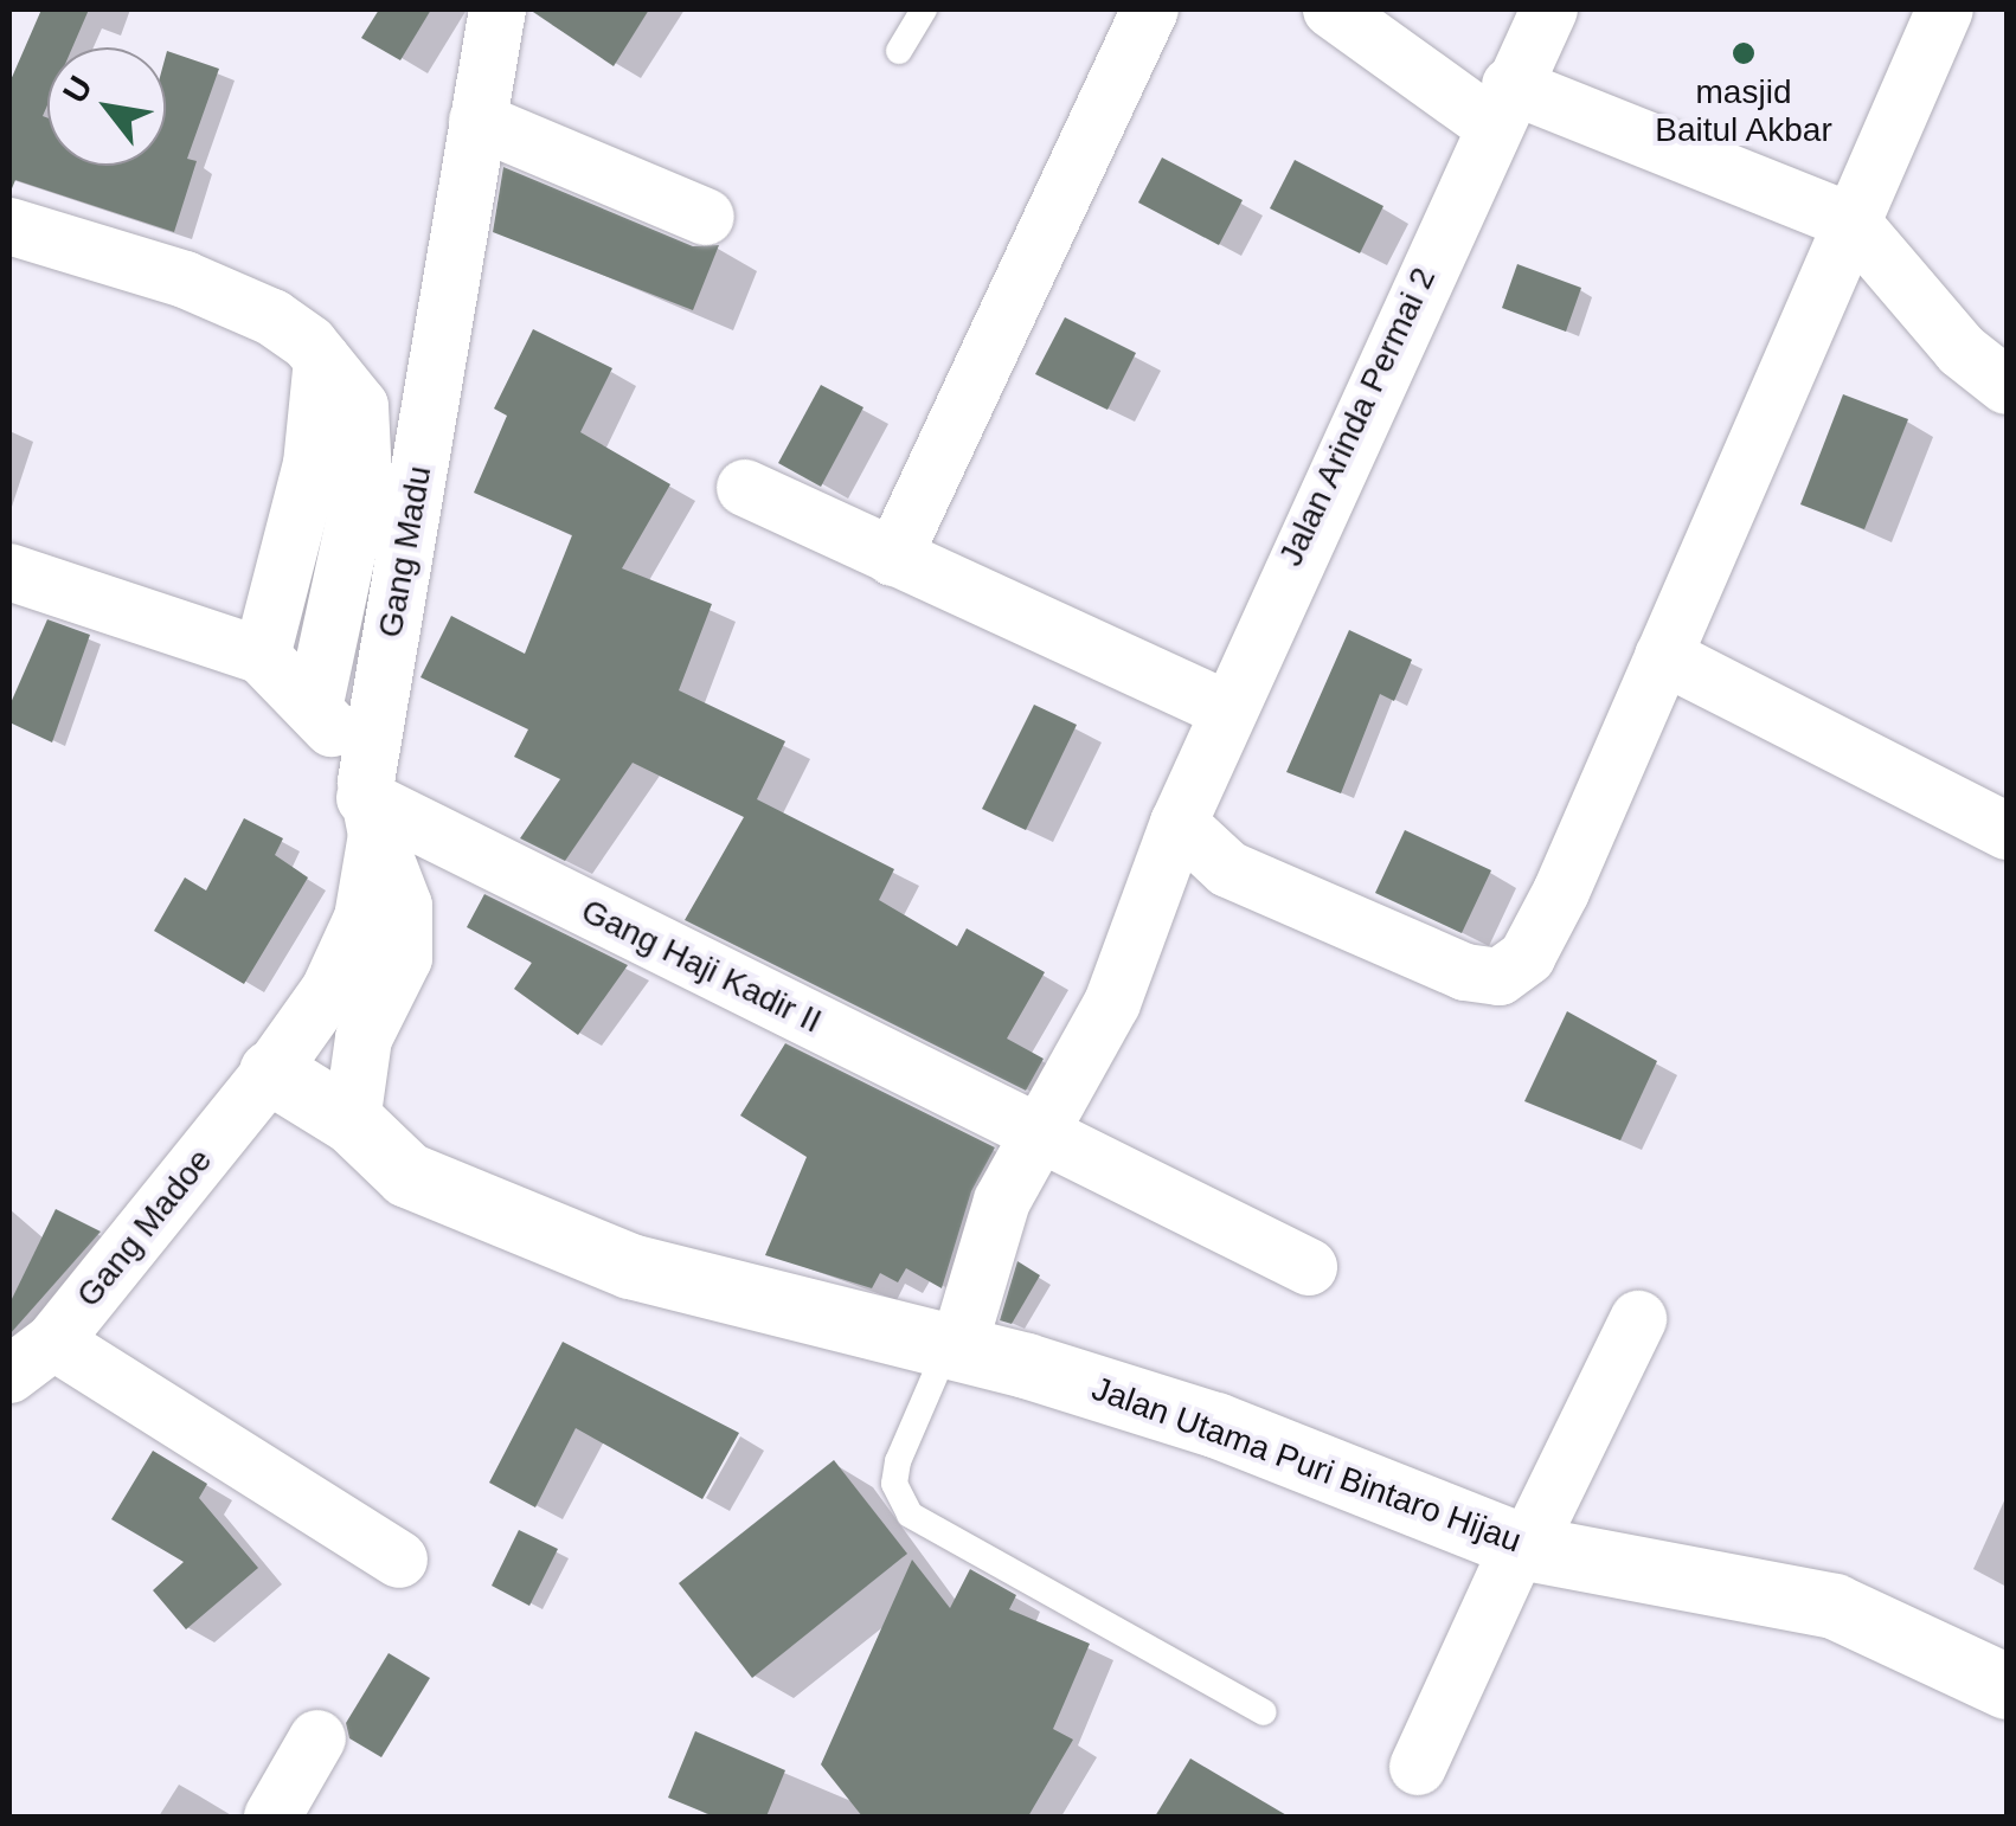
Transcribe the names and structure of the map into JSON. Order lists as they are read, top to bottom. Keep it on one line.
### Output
{"streets":{"street":["Jalan Arinda Permai 2","Gang Madu","Gang Haji Kadir II","Gang Madoe","Jalan Utama Puri Bintaro Hijau"]},"crossings":[["Jalan Arinda Permai 2","Gang Haji Kadir II"],["Jalan Arinda Permai 2","Jalan Utama Puri Bintaro Hijau"],["Gang Madu","Gang Haji Kadir II"],["Gang Madu","Gang Madoe"],["Gang Madu","Jalan Utama Puri Bintaro Hijau"],["Gang Madoe","Jalan Utama Puri Bintaro Hijau"]],"places":["masjid Baitul Akbar"],"north":"top left"}
